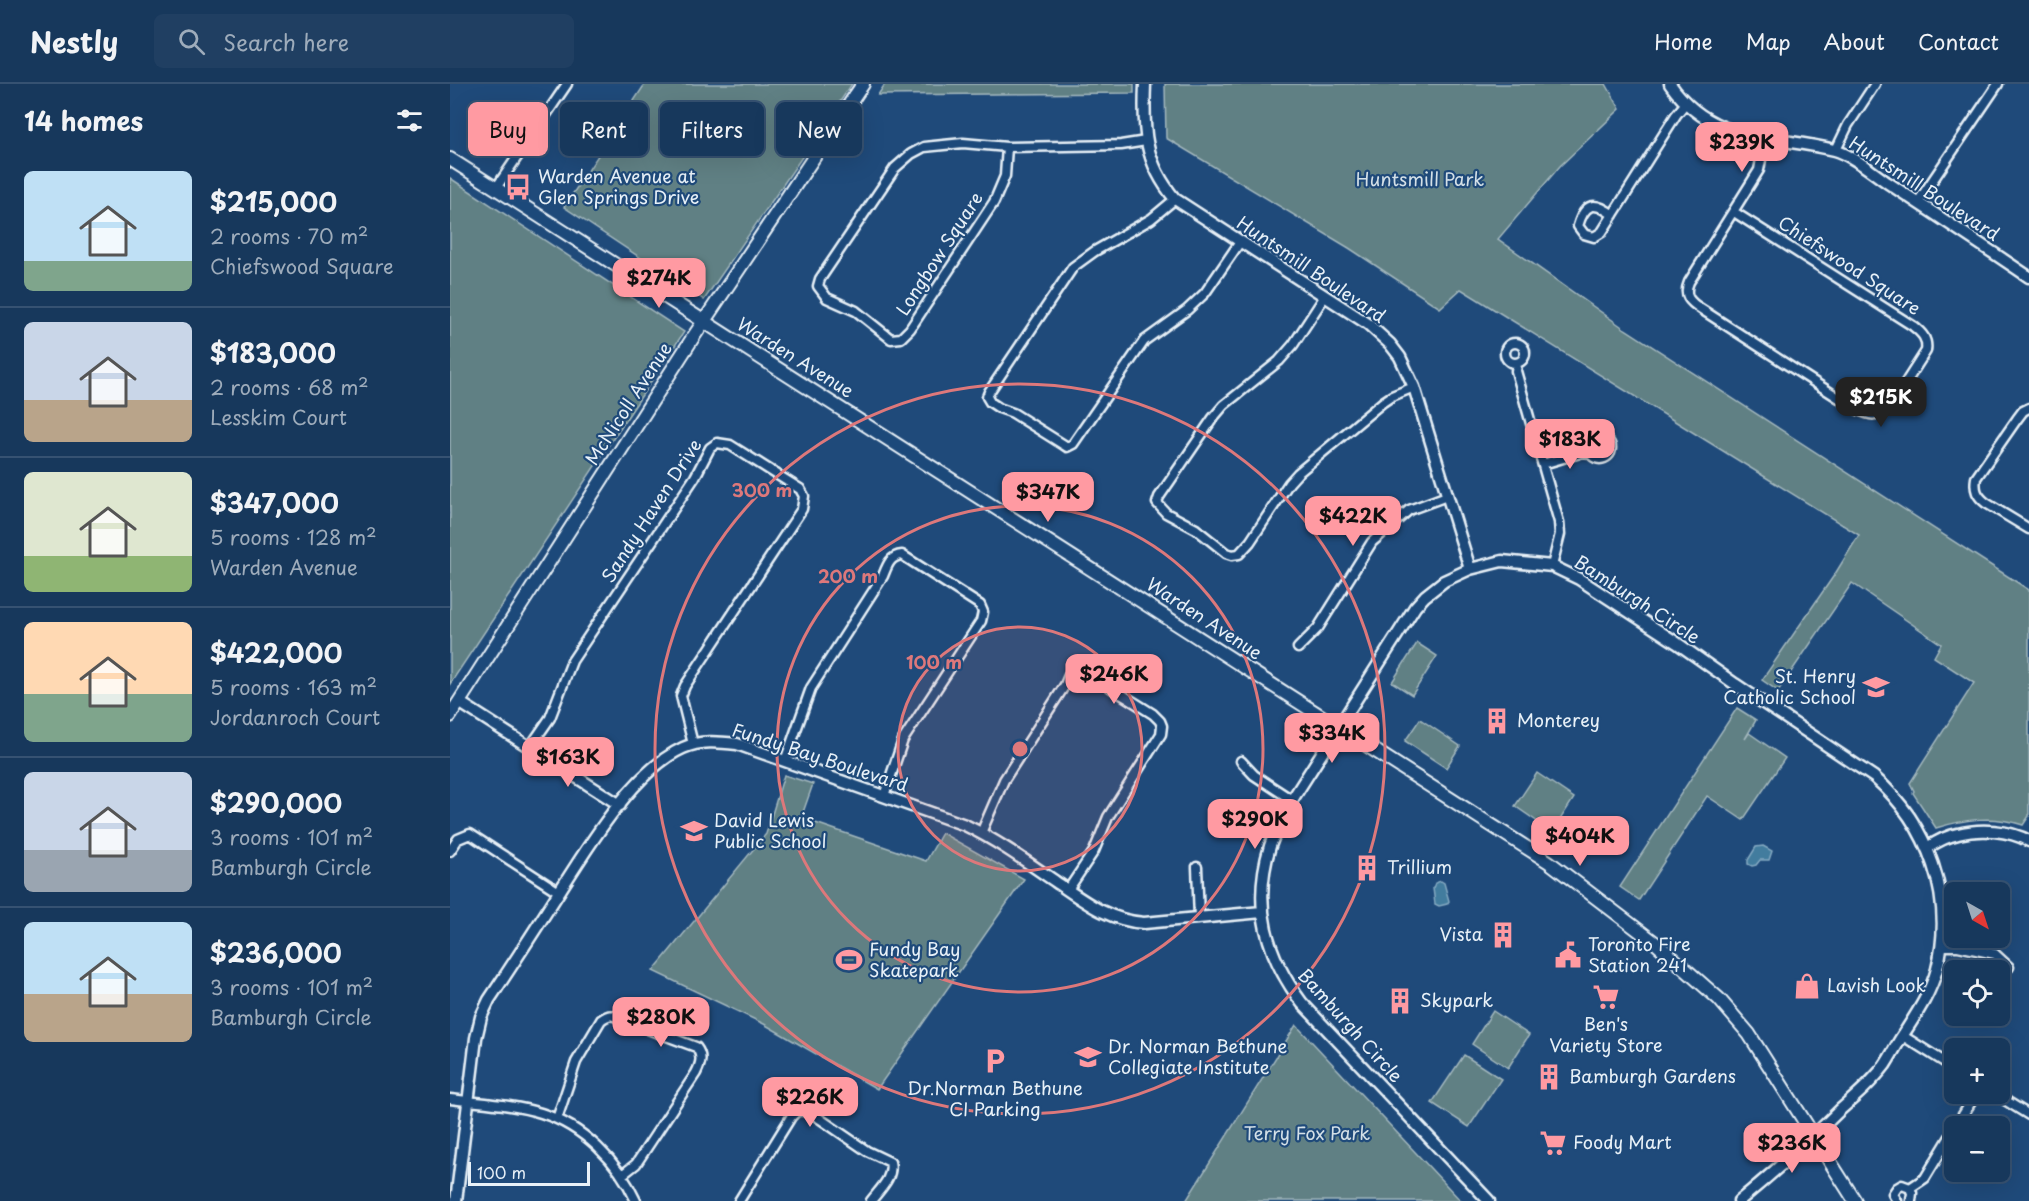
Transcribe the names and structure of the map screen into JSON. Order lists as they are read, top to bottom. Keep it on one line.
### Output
{"streets":{"main road":["Warden Avenue","McNicoll Avenue"],"street":["Huntsmill Boulevard","Longbow Square","Chiefswood Square","Sandy Haven Drive","Bamburgh Circle","Fundy Bay Boulevard"]},"crossings":[["Huntsmill Boulevard","Longbow Square"],["Huntsmill Boulevard","Chiefswood Square"],["Huntsmill Boulevard","Bamburgh Circle"],["Warden Avenue","McNicoll Avenue"],["Warden Avenue","Bamburgh Circle"],["Sandy Haven Drive","Fundy Bay Boulevard"],["Bamburgh Circle","Fundy Bay Boulevard"]],"parks":["Huntsmill Park","Terry Fox Park"],"places":{"bus stop":["Warden Avenue at Glen Springs Drive"],"school or university":["St. Henry Catholic School","David Lewis Public School","Dr. Norman Bethune Collegiate Institute"],"building":["Monterey","Trillium","Vista","Skypark","Bamburgh Gardens"],"public building":["Toronto Fire Station 241"],"sports":["Fundy Bay Skatepark"],"shop":["Lavish Look"],"supermarket":["Ben's Variety Store","Foody Mart"],"parking":["Dr.Norman Bethune CI Parking"]},"scale_bar":"100 m","north":"bottom right","page":{"header":"Nestly","search":"Search here","nav":["Home","Map","About","Contact"],"heading":"14 homes","chip":["Buy","Rent","Filters","New"],"price":["$239K","$274K","$215K","$183K","$347K","$422K","$246K","$334K","$163K","$290K","$404K","$280K","$226K","$236K"],"list":[{"name":"$215,000","note":"2 rooms · 70 m² · Chiefswood Square"},{"name":"$183,000","note":"2 rooms · 68 m² · Lesskim Court"},{"name":"$347,000","note":"5 rooms · 128 m² · Warden Avenue"},{"name":"$422,000","note":"5 rooms · 163 m² · Jordanroch Court"},{"name":"$290,000","note":"3 rooms · 101 m² · Bamburgh Circle"},{"name":"$236,000","note":"3 rooms · 101 m² · Bamburgh Circle"}],"map_buttons":["+","−"],"scale":"100 m"},"rings":["300 m","200 m","100 m"]}
